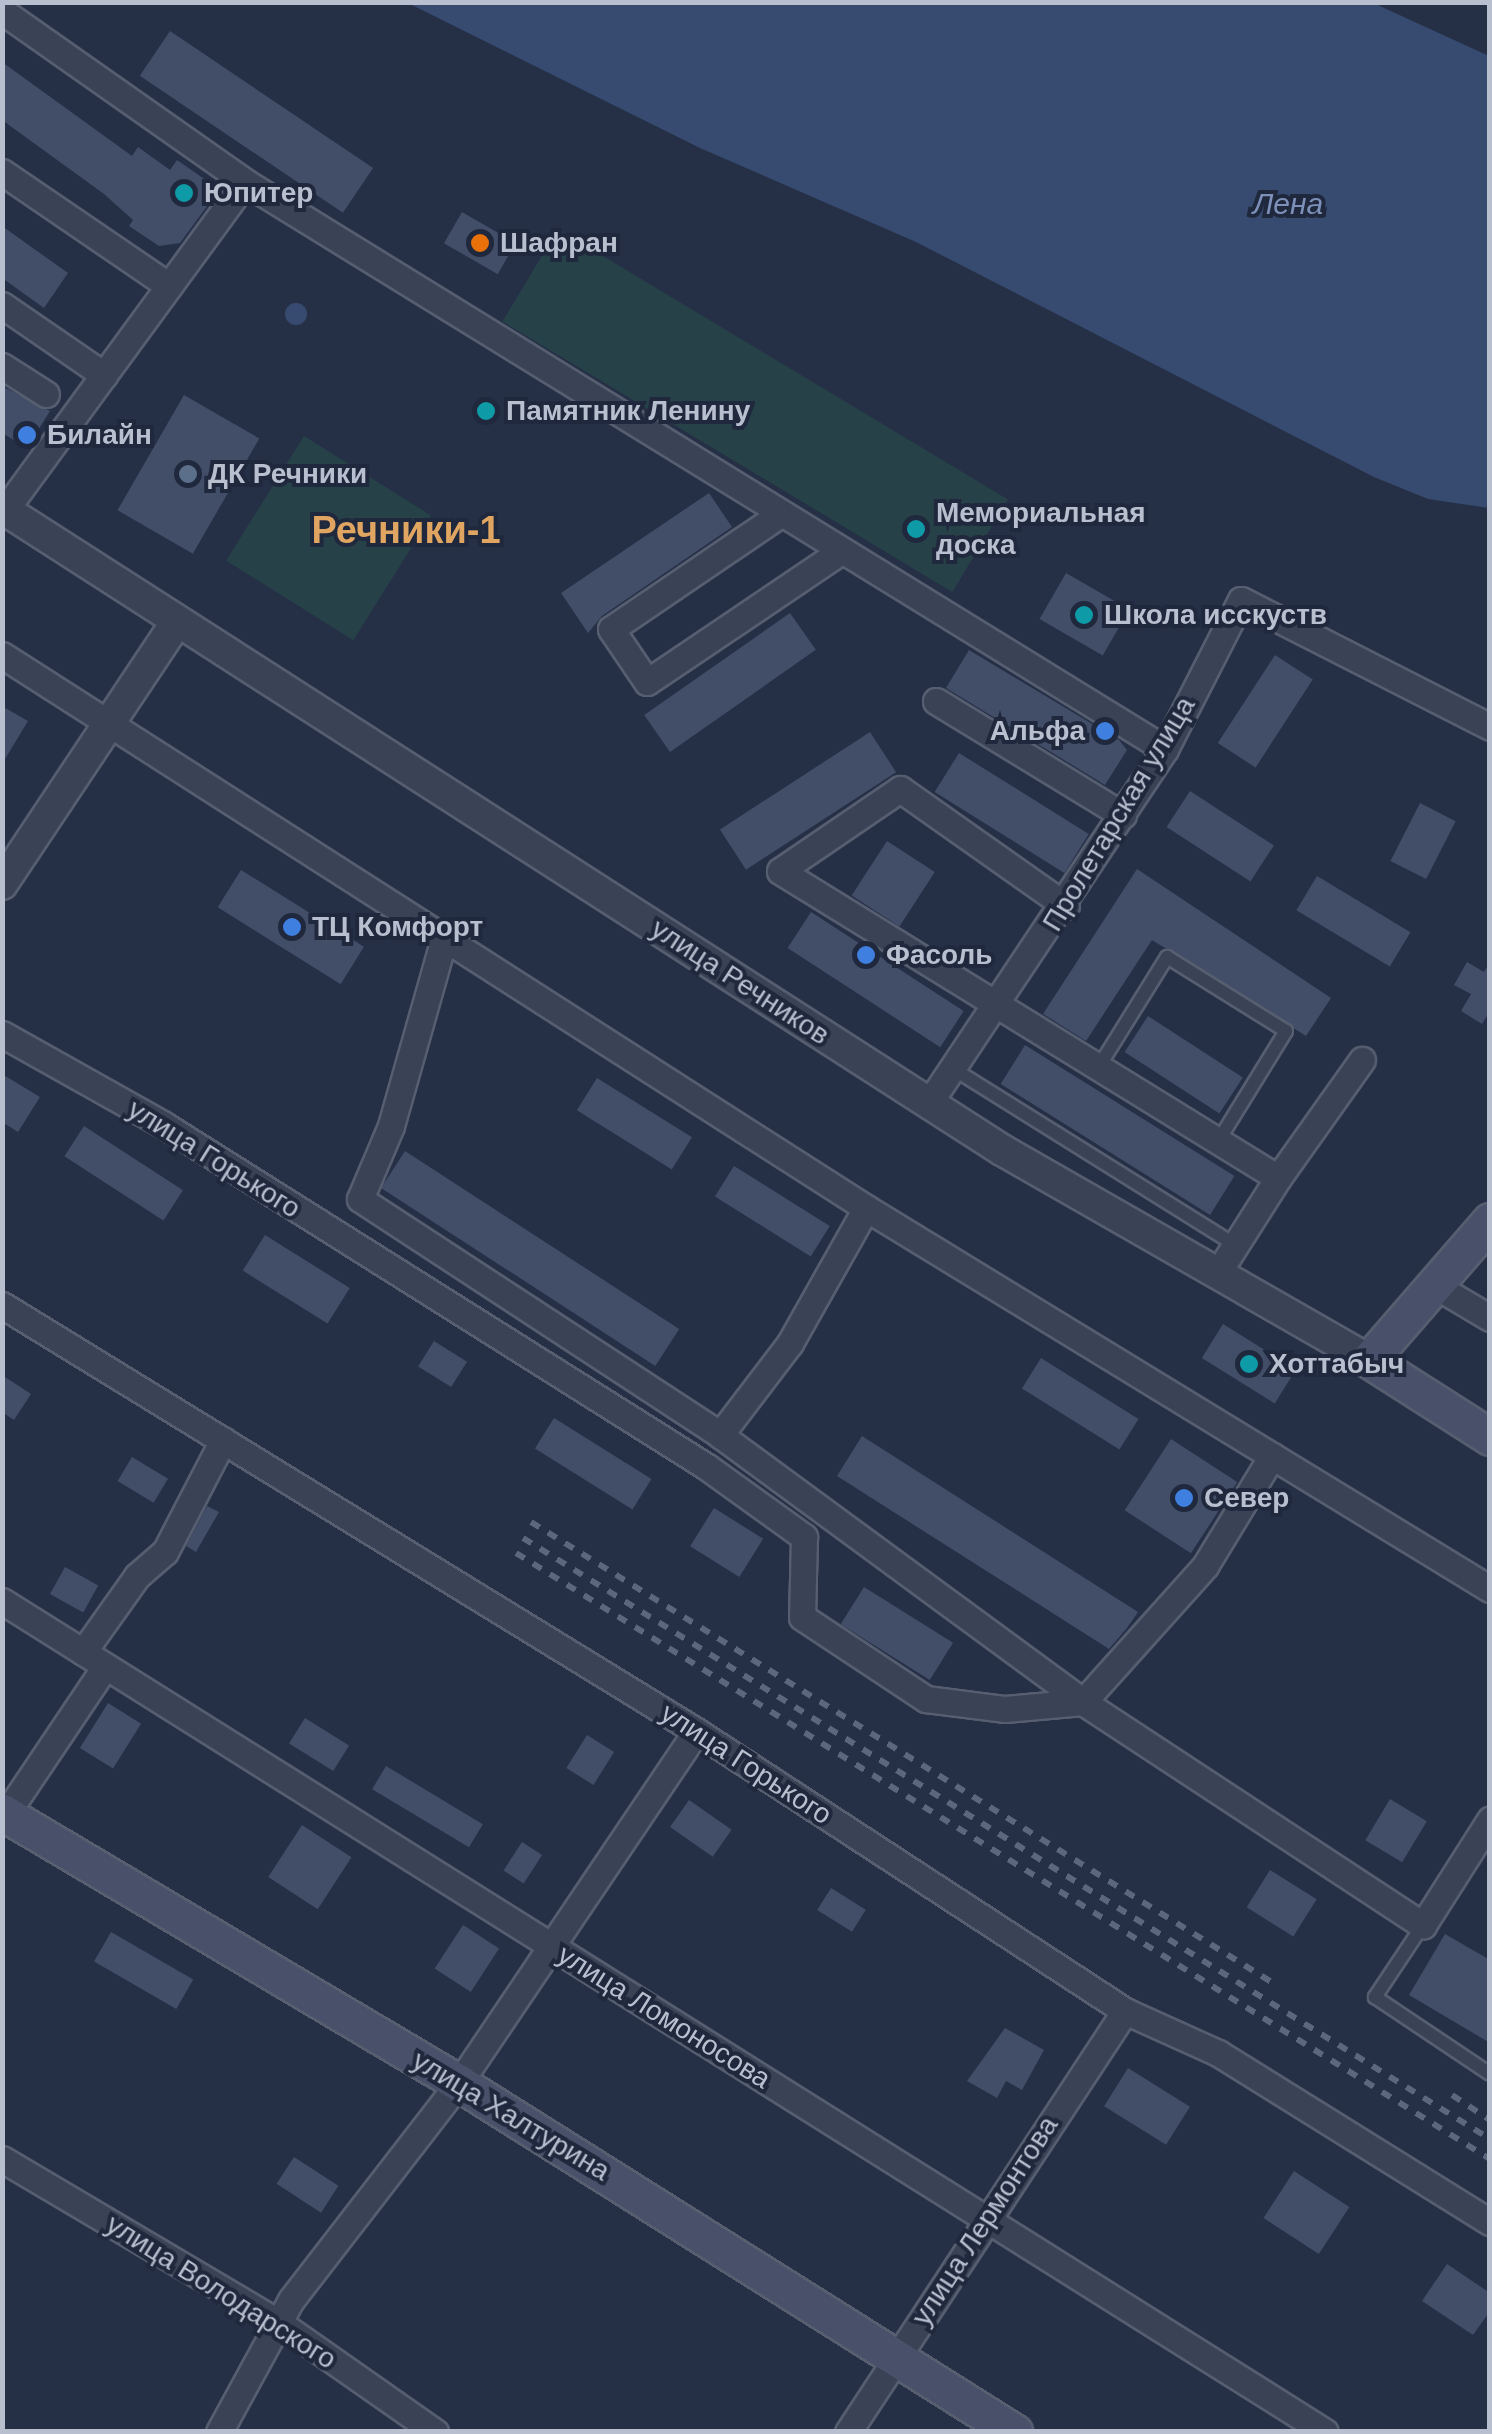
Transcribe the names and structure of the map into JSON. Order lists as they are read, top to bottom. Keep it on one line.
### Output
{"streets":{"main road":["улица Речников","улица Халтурина"],"street":["Пролетарская улица","улица Горького","улица Ломоносова","улица Лермонтова","улица Володарского"]},"crossings":[["Пролетарская улица","улица Речников"],["улица Горького","улица Лермонтова"],["улица Ломоносова","улица Лермонтова"],["улица Халтурина","улица Лермонтова"]],"districts":["Речники-1"],"water":["Лена"],"places":["Юпитер","Шафран","Памятник Ленину","Билайн","ДК Речники","Мемориальная доска","Школа исскуств","Альфа","ТЦ Комфорт","Фасоль","Хоттабыч","Север"]}
